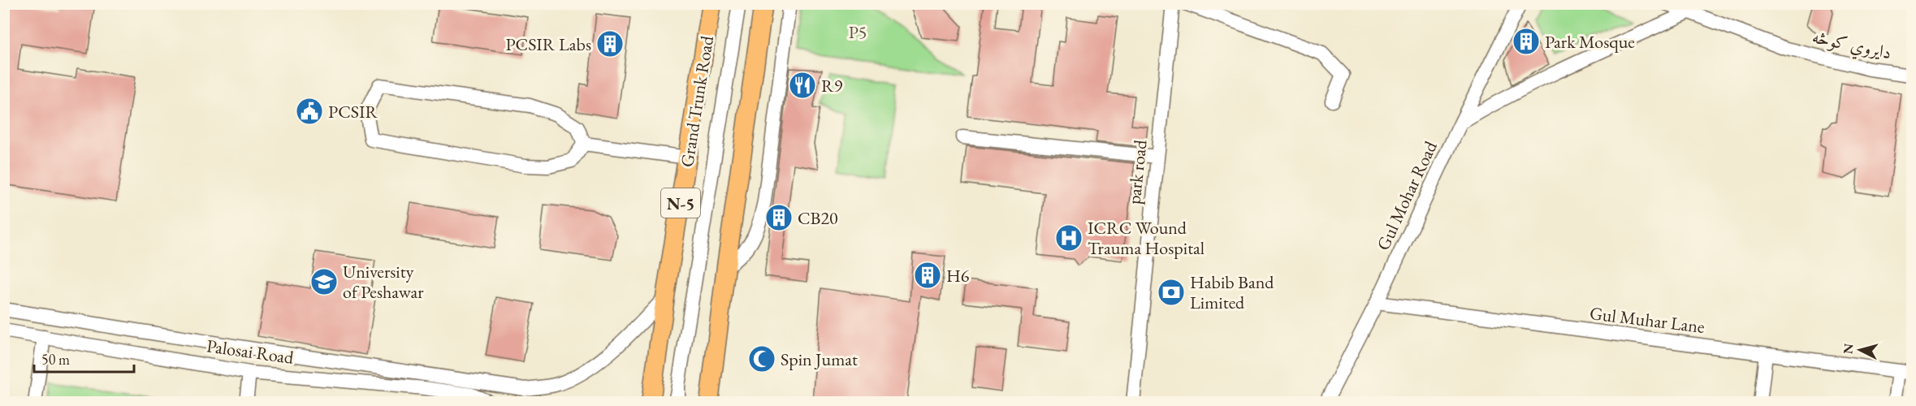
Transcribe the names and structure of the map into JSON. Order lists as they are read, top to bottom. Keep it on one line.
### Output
{"streets":{"highway":["Grand Trunk Road","N-5"],"street":["دایروي کوڅه","park road","Gul Mohar Road","Gul Muhar Lane","Palosai Road"]},"crossings":[["Gul Mohar Road","Gul Muhar Lane"]],"parks":["P5"],"places":{"building":["Park Mosque","PCSIR Labs","CB20","H6"],"restaurant":["R9"],"public building":["PCSIR"],"hospital":["ICRC Wound Trauma Hospital"],"school or university":["University of Peshawar"],"bank":["Habib Band Limited"],"mosque":["Spin Jumat"]},"scale_bar":"50 m","north":"left"}
